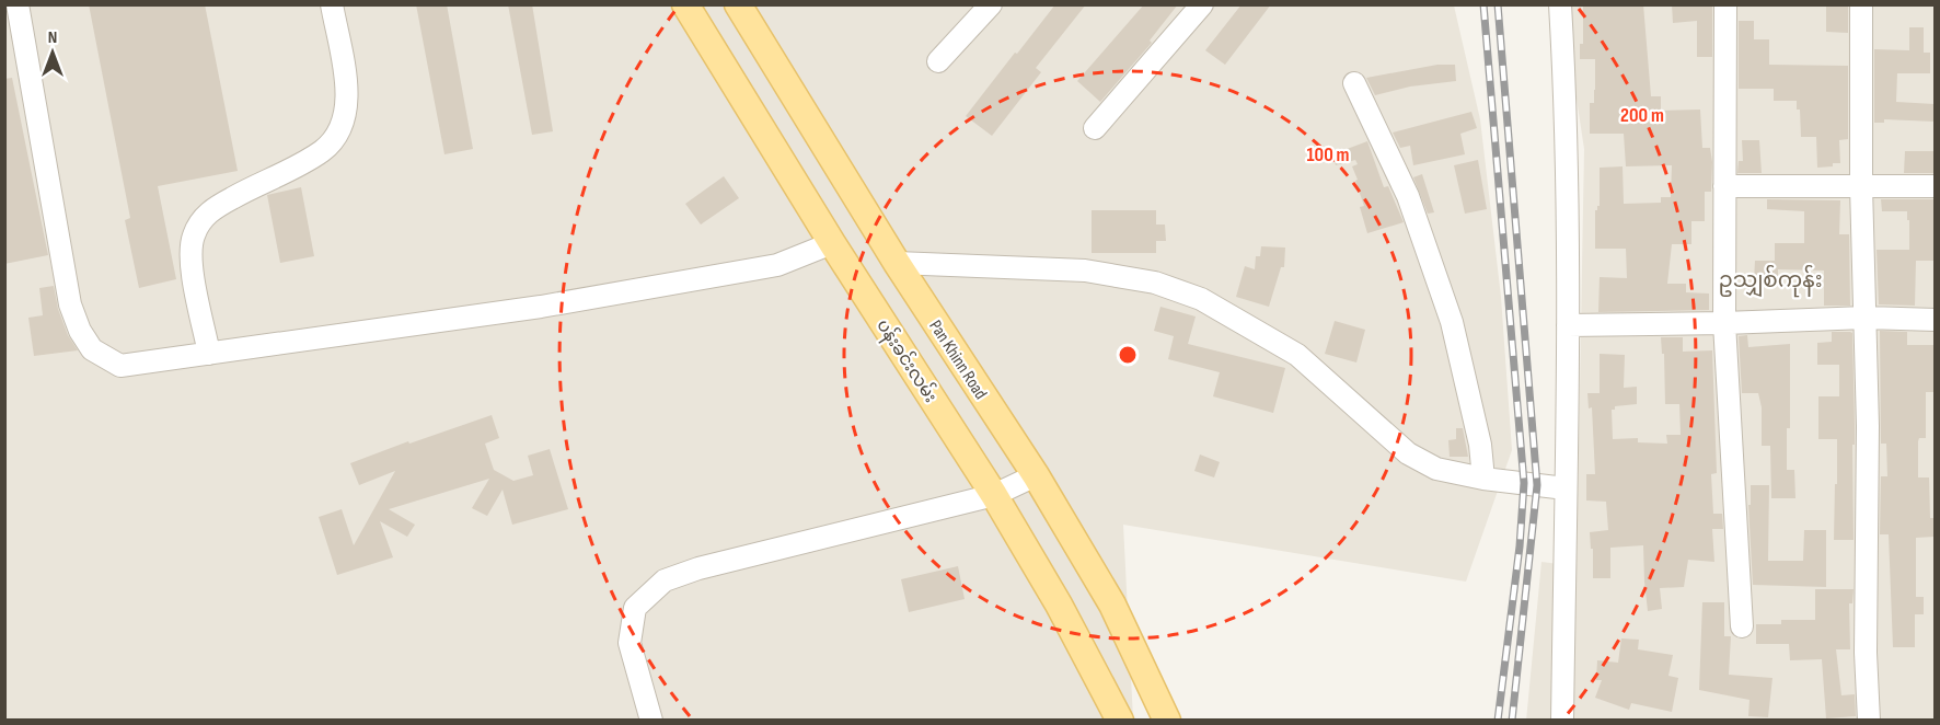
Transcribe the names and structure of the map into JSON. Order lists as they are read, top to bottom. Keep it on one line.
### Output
{"streets":{"main road":["Pan Khinn Road","ပန်းခင်းလမ်း"]},"districts":["ဥသျှစ်ကုန်း"],"north":"top","rings":["200 m","100 m"]}
